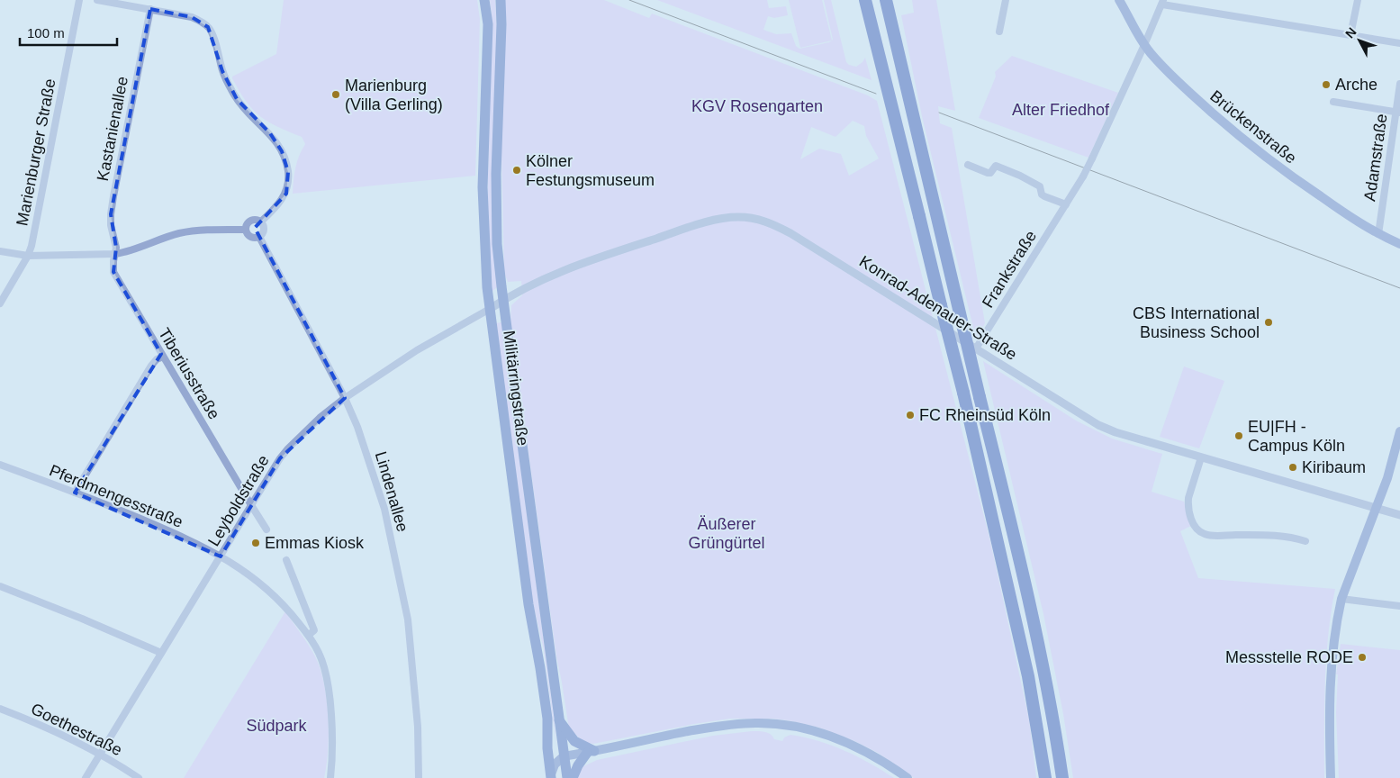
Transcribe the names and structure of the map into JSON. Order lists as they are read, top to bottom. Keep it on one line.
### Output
{"streets":{"main road":["Brückenstraße","Militärringstraße"],"street":["Kastanienallee","Marienburger Straße","Adamstraße","Frankstraße","Konrad-Adenauer-Straße","Tiberiusstraße","Lindenallee","Pferdmengesstraße","Leyboldstraße","Goethestraße"]},"crossings":[["Brückenstraße","Adamstraße"],["Brückenstraße","Frankstraße"],["Kastanienallee","Tiberiusstraße"],["Frankstraße","Konrad-Adenauer-Straße"],["Konrad-Adenauer-Straße","Militärringstraße"],["Konrad-Adenauer-Straße","Leyboldstraße"],["Tiberiusstraße","Leyboldstraße"],["Militärringstraße","Leyboldstraße"],["Lindenallee","Leyboldstraße"],["Pferdmengesstraße","Leyboldstraße"],["Leyboldstraße","Goethestraße"]],"parks":["KGV Rosengarten","Alter Friedhof","Äußerer Grüngürtel","Südpark"],"places":["Arche","Marienburg (Villa Gerling)","Kölner Festungsmuseum","CBS International Business School","FC Rheinsüd Köln","EU|FH - Campus Köln","Kiribaum","Emmas Kiosk","Messstelle RODE"],"scale_bar":"100 m","north":"top left"}
